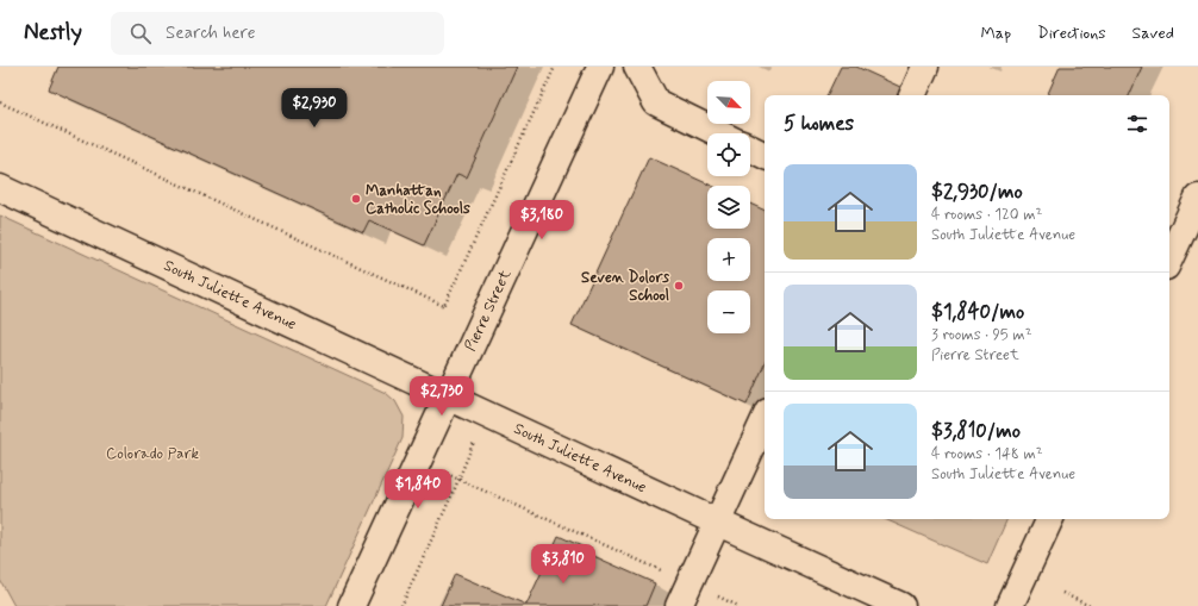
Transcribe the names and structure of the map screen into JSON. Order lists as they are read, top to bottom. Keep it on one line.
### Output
{"streets":{"street":["South Juliette Avenue","Pierre Street"]},"crossings":[["South Juliette Avenue","Pierre Street"]],"parks":["Colorado Park"],"places":["Manhattan Catholic Schools","Seven Dolors School"],"north":"bottom right","page":{"header":"Nestly","search":"Search here","nav":["Map","Directions","Saved"],"map_buttons":["+","−"],"price":["$2,930","$3,180","$2,730","$1,840","$3,810"],"heading":"5 homes","list":[{"name":"$2,930/mo","note":"4 rooms · 120 m² · South Juliette Avenue"},{"name":"$1,840/mo","note":"3 rooms · 95 m² · Pierre Street"},{"name":"$3,810/mo","note":"4 rooms · 148 m² · South Juliette Avenue"}]}}
